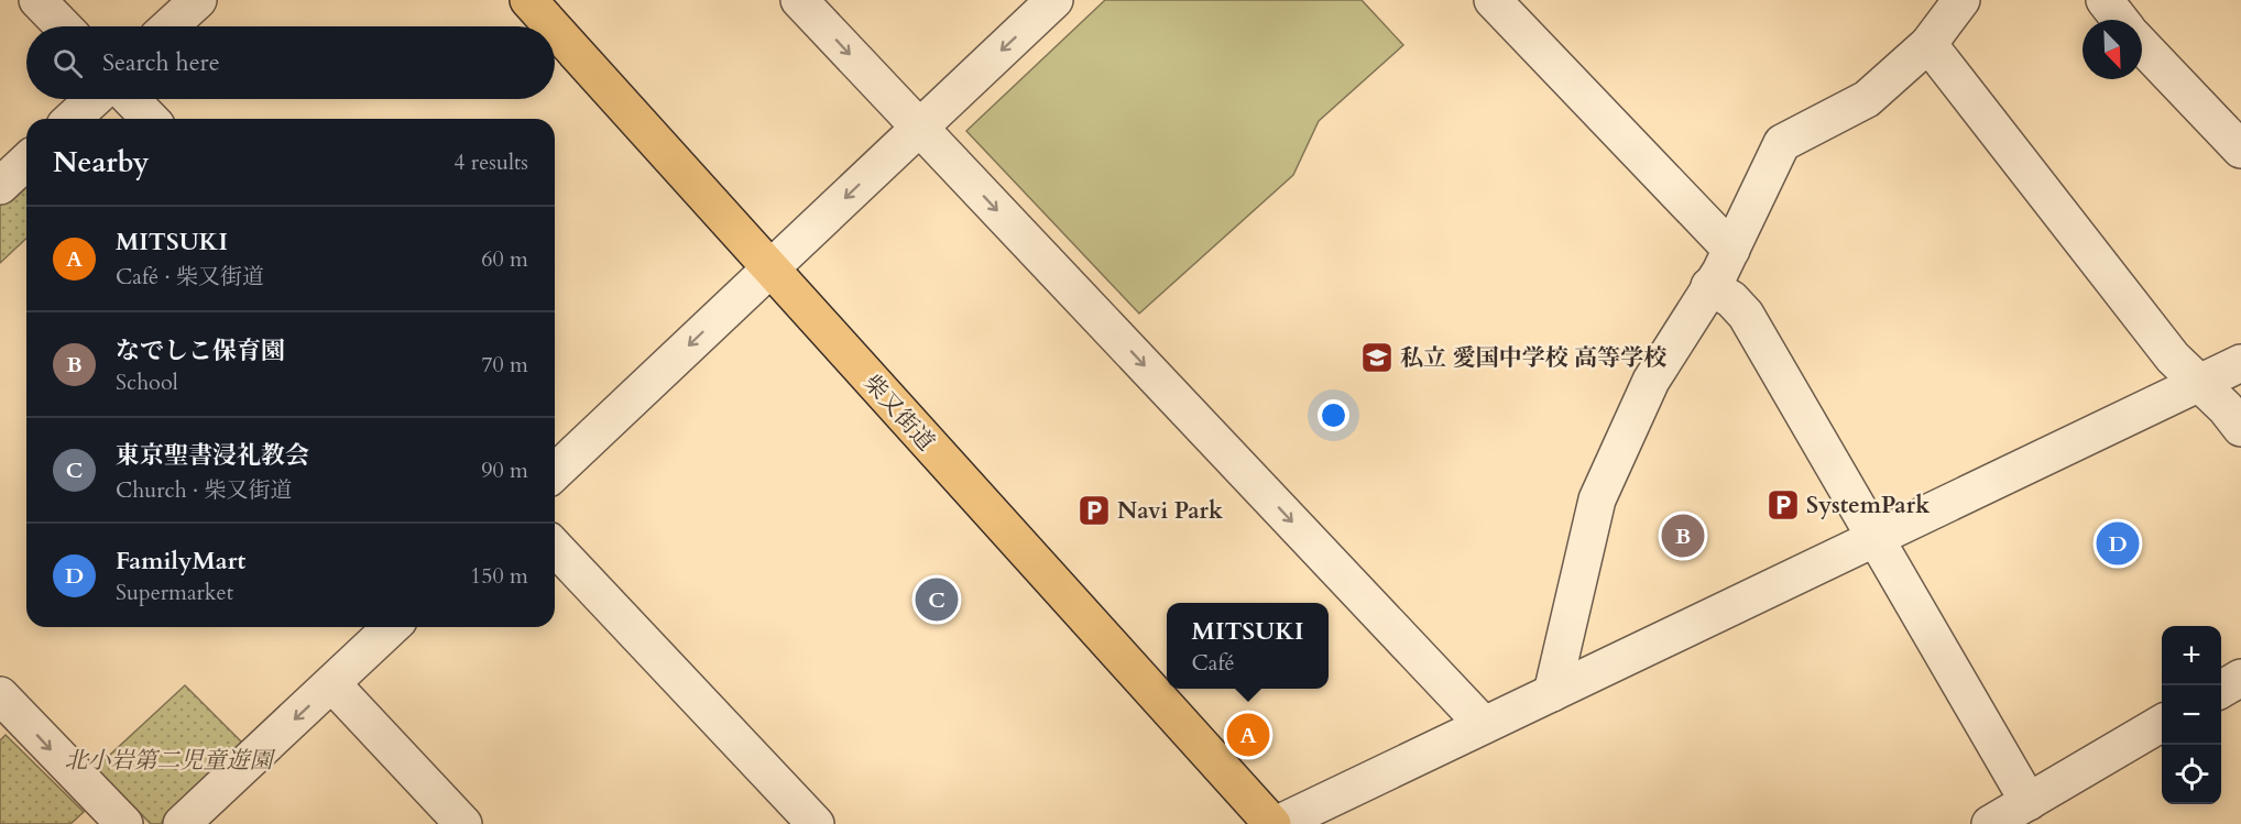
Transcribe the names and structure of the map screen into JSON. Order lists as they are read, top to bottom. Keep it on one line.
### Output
{"streets":{"main road":["柴又街道"]},"parks":["北小岩第二児童遊園"],"places":{"school or university":["私立 愛国中学校 高等学校"],"parking":["SystemPark","Navi Park"]},"north":"bottom right","page":{"search":"Search here","heading":["Nearby","4 results"],"list":[{"mark":"A","name":"MITSUKI","note":"Café · 柴又街道","value":"60 m"},{"mark":"B","name":"なでしこ保育園","note":"School","value":"70 m"},{"mark":"C","name":"東京聖書浸礼教会","note":"Church · 柴又街道","value":"90 m"},{"mark":"D","name":"FamilyMart","note":"Supermarket","value":"150 m"}],"pins":["B","D","C","A"],"popup":["MITSUKI","Café"],"map_buttons":["+","−"]}}
